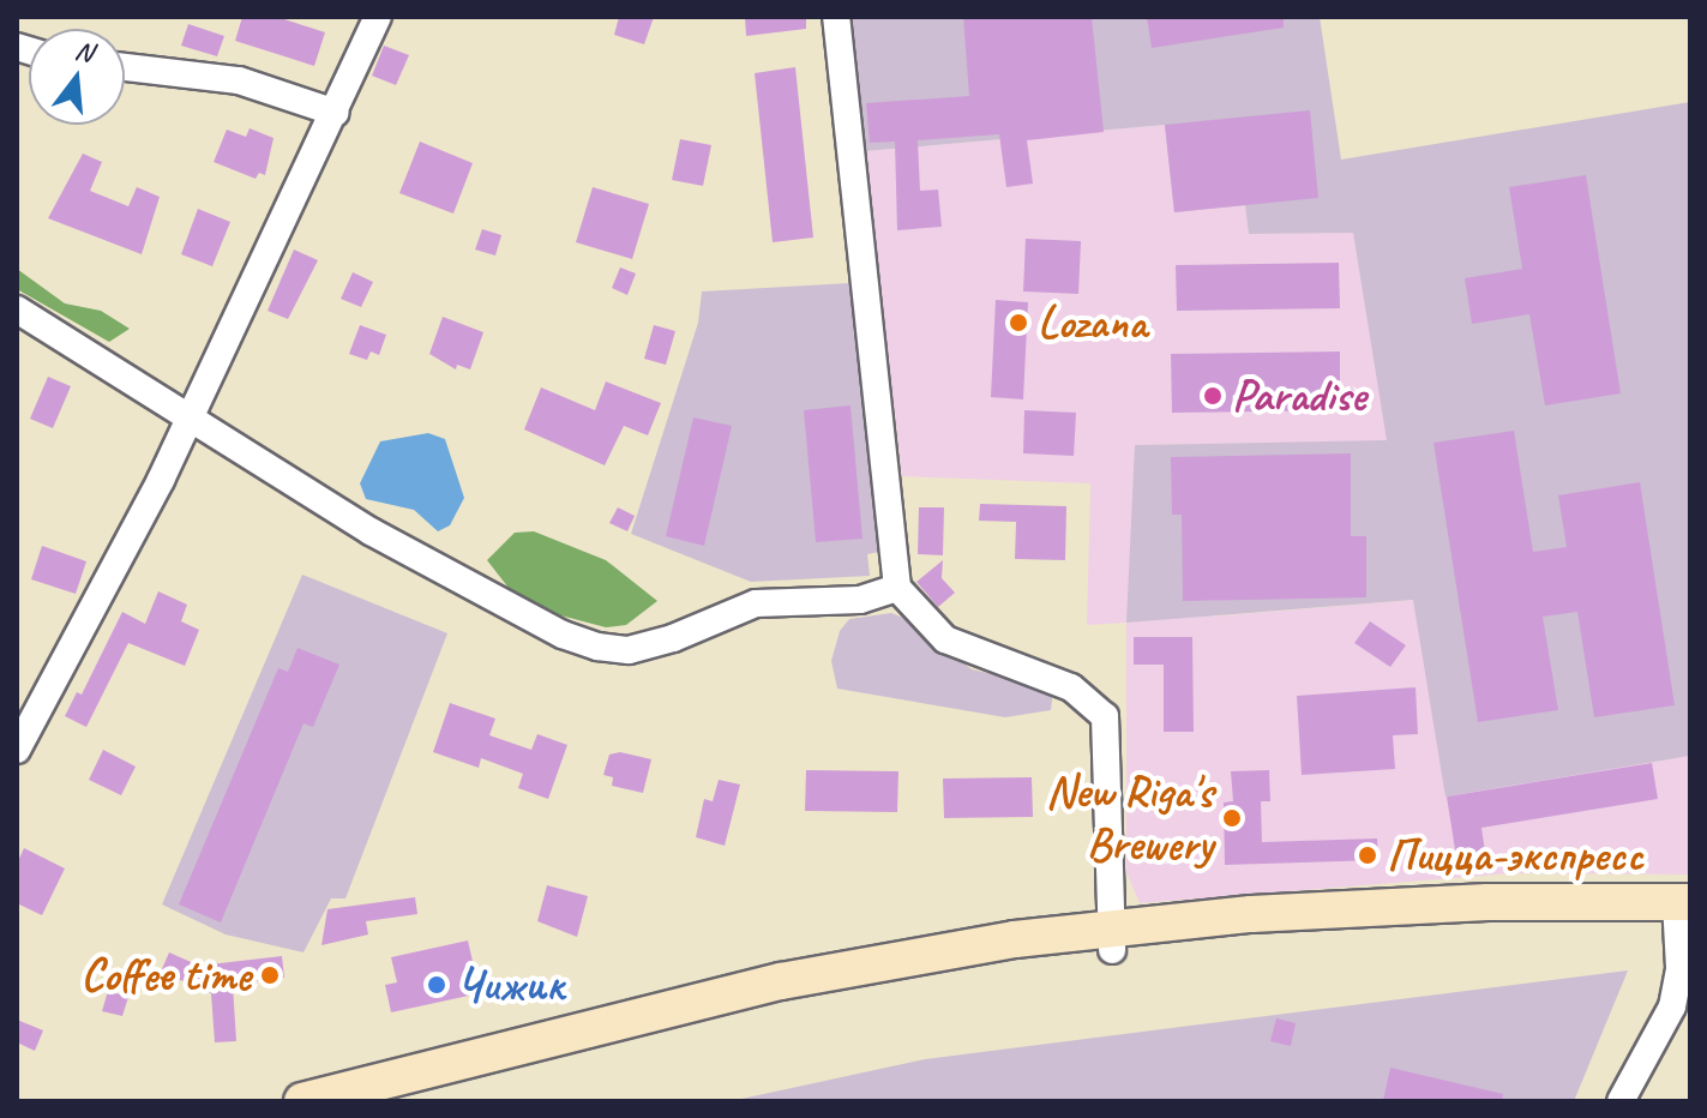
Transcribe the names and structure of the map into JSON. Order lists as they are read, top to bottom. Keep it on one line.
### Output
{"places":["Lozana","Paradise","New Riga's Brewery","Пицца-экспресс","Coffee time","Чижик"],"north":"top"}
